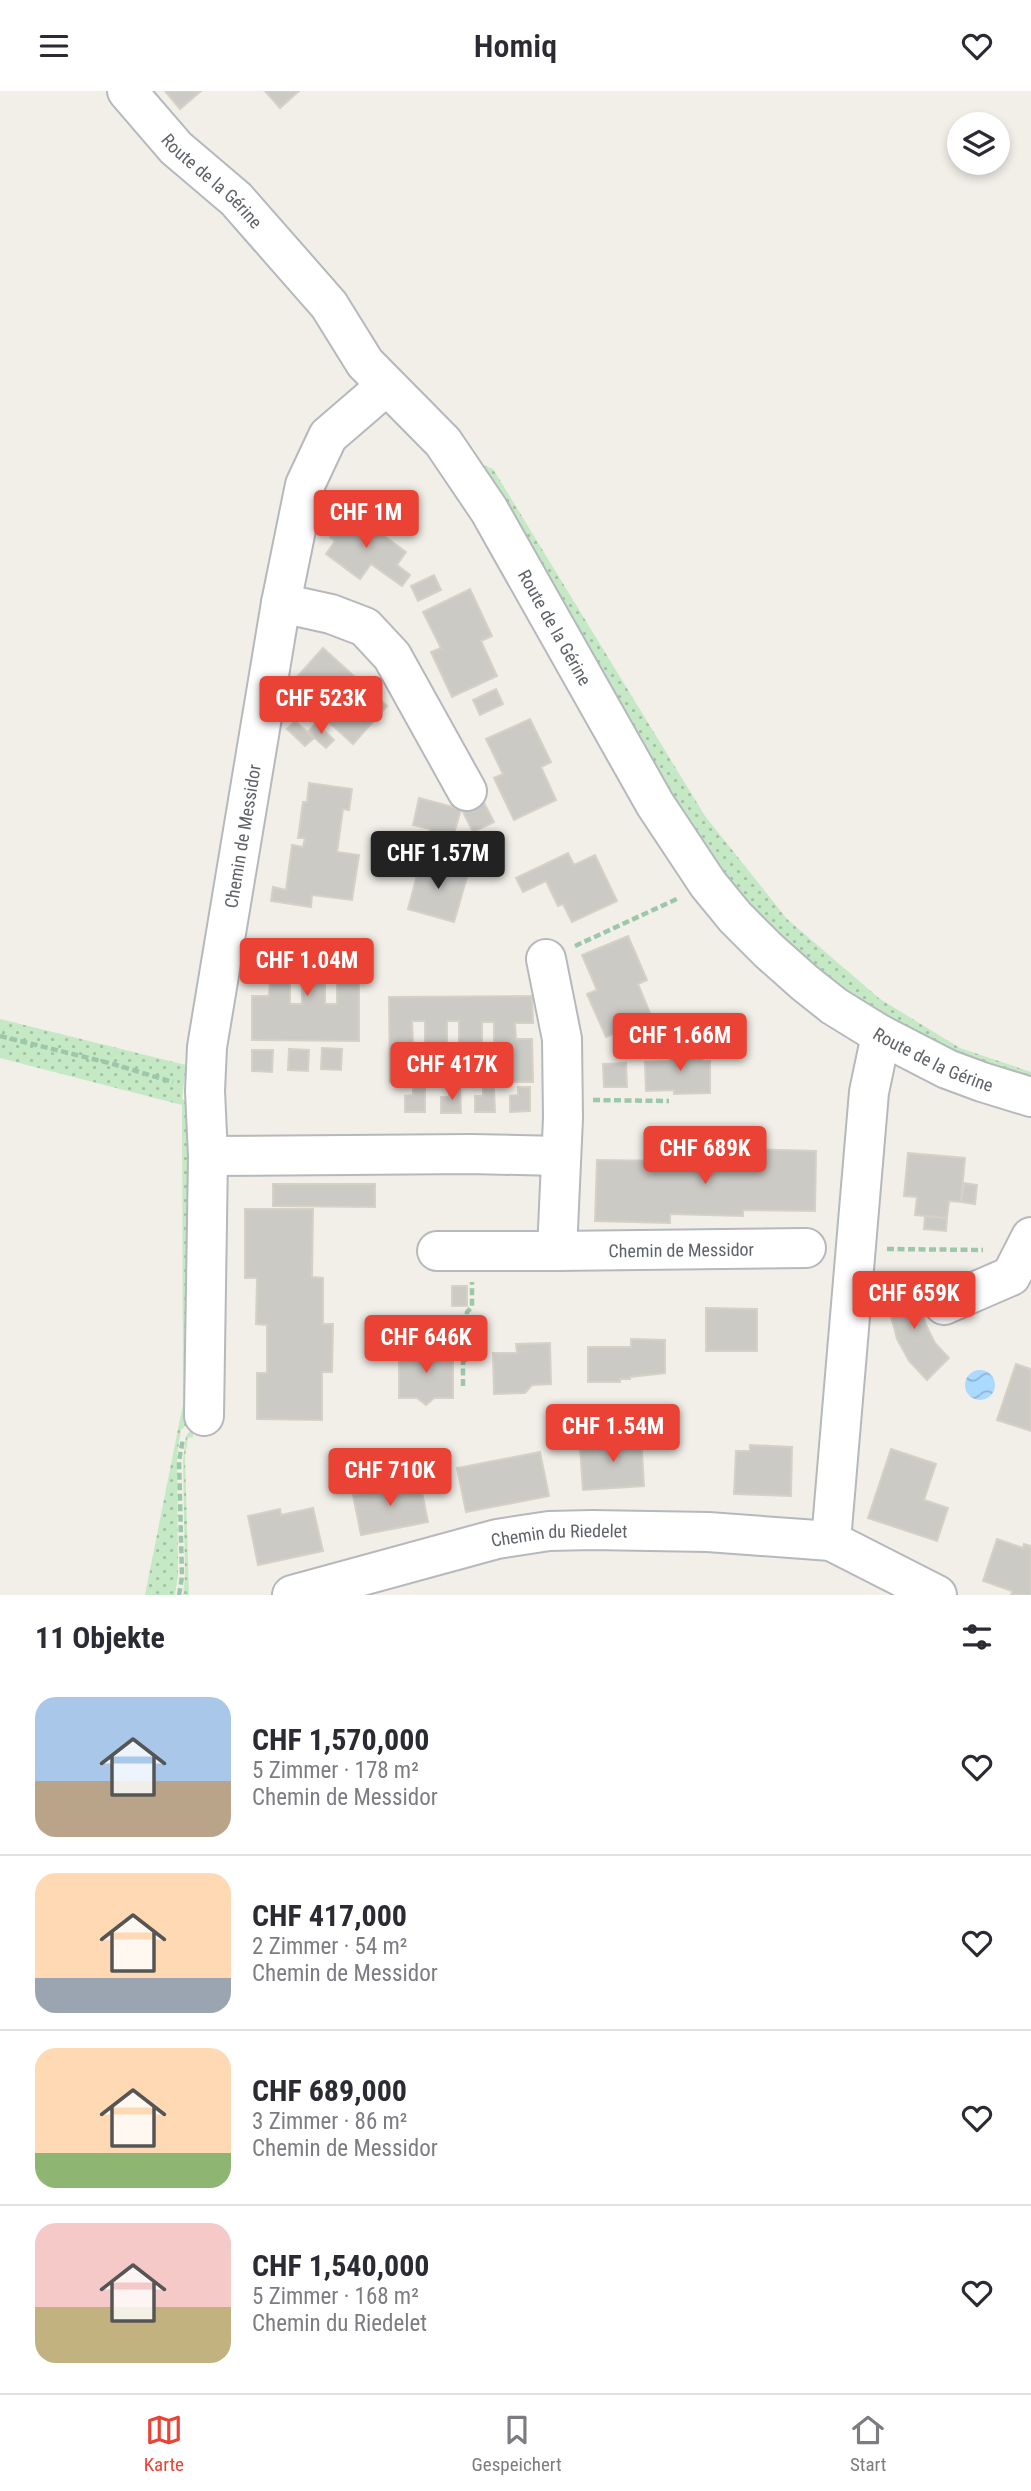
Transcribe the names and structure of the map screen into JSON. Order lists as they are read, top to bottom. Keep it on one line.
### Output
{"streets":{"street":["Route de la Gérine","Chemin de Messidor","Chemin du Riedelet"]},"crossings":[["Route de la Gérine","Chemin de Messidor"]],"page":{"header":"Homiq","price":["CHF 1M","CHF 523K","CHF 1.57M","CHF 1.04M","CHF 1.66M","CHF 417K","CHF 689K","CHF 659K","CHF 646K","CHF 1.54M","CHF 710K"],"heading":"11 Objekte","list":[{"name":"CHF 1,570,000","note":"5 Zimmer · 178 m² · Chemin de Messidor"},{"name":"CHF 417,000","note":"2 Zimmer · 54 m² · Chemin de Messidor"},{"name":"CHF 689,000","note":"3 Zimmer · 86 m² · Chemin de Messidor"},{"name":"CHF 1,540,000","note":"5 Zimmer · 168 m² · Chemin du Riedelet"}],"tabs":["Karte","Gespeichert","Start"]}}
